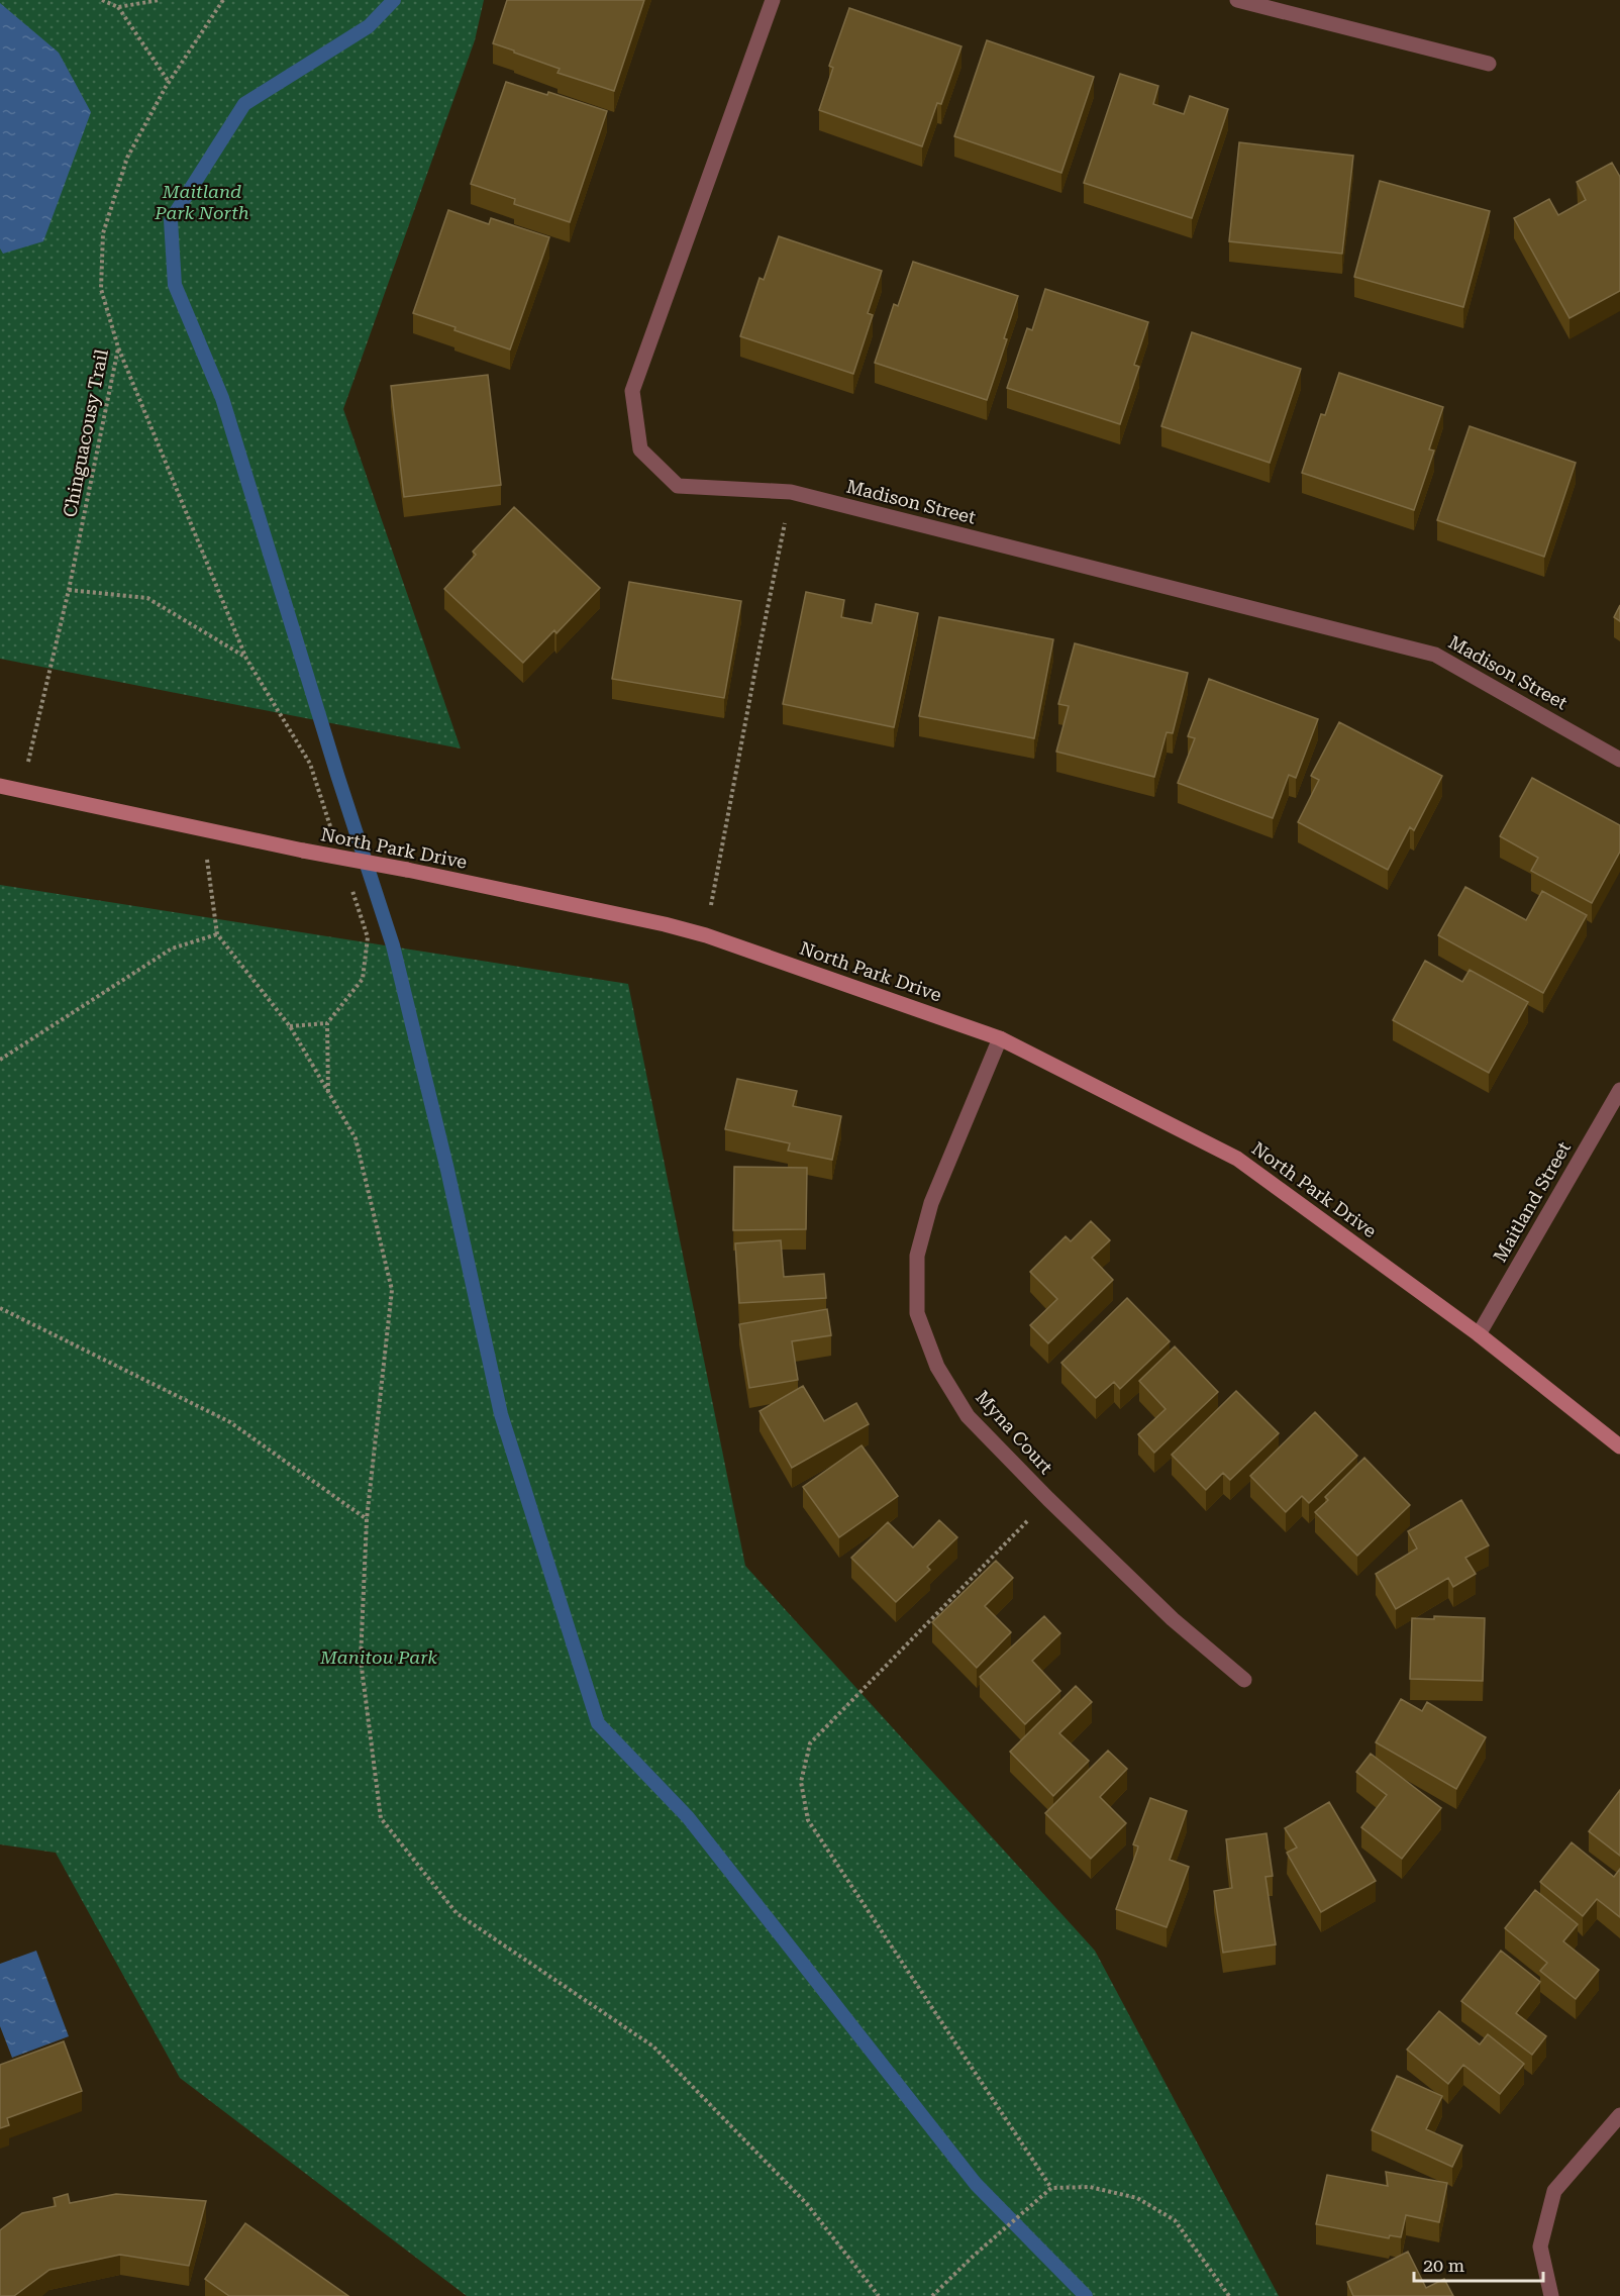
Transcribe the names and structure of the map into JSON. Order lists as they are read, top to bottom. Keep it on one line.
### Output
{"streets":{"main road":["North Park Drive"],"street":["Madison Street","Maitland Street","Myna Court"],"path":["Chinguacousy Trail"]},"crossings":[["Chinguacousy Trail","North Park Drive"],["North Park Drive","Maitland Street"],["North Park Drive","Myna Court"]],"parks":["Maitland Park North","Manitou Park"],"scale_bar":"20 m"}
